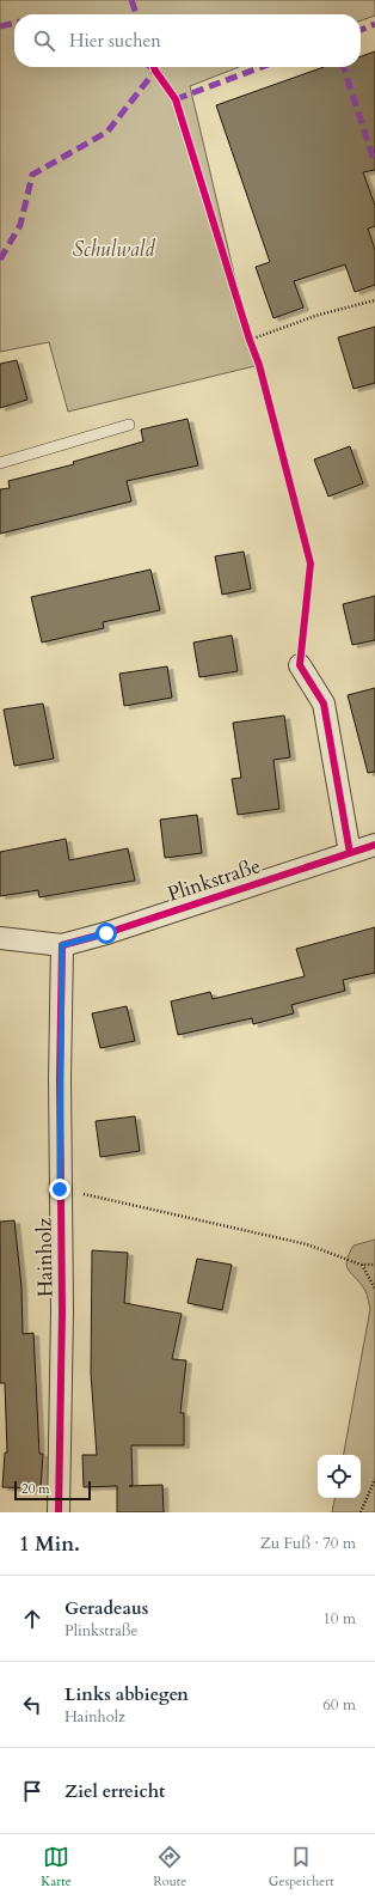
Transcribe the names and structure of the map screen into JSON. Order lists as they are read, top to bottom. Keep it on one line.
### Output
{"streets":{"street":["Plinkstraße","Hainholz"]},"crossings":[["Plinkstraße","Hainholz"]],"parks":["Schulwald"],"scale_bar":"20 m","page":{"search":"Hier suchen","scale":"20 m","heading":["1 Min.","Zu Fuß · 70 m"],"list":[["Geradeaus","Plinkstraße","10 m"],["Links abbiegen","Hainholz","60 m"],"Ziel erreicht"],"nav":["Karte","Route","Gespeichert"]}}
